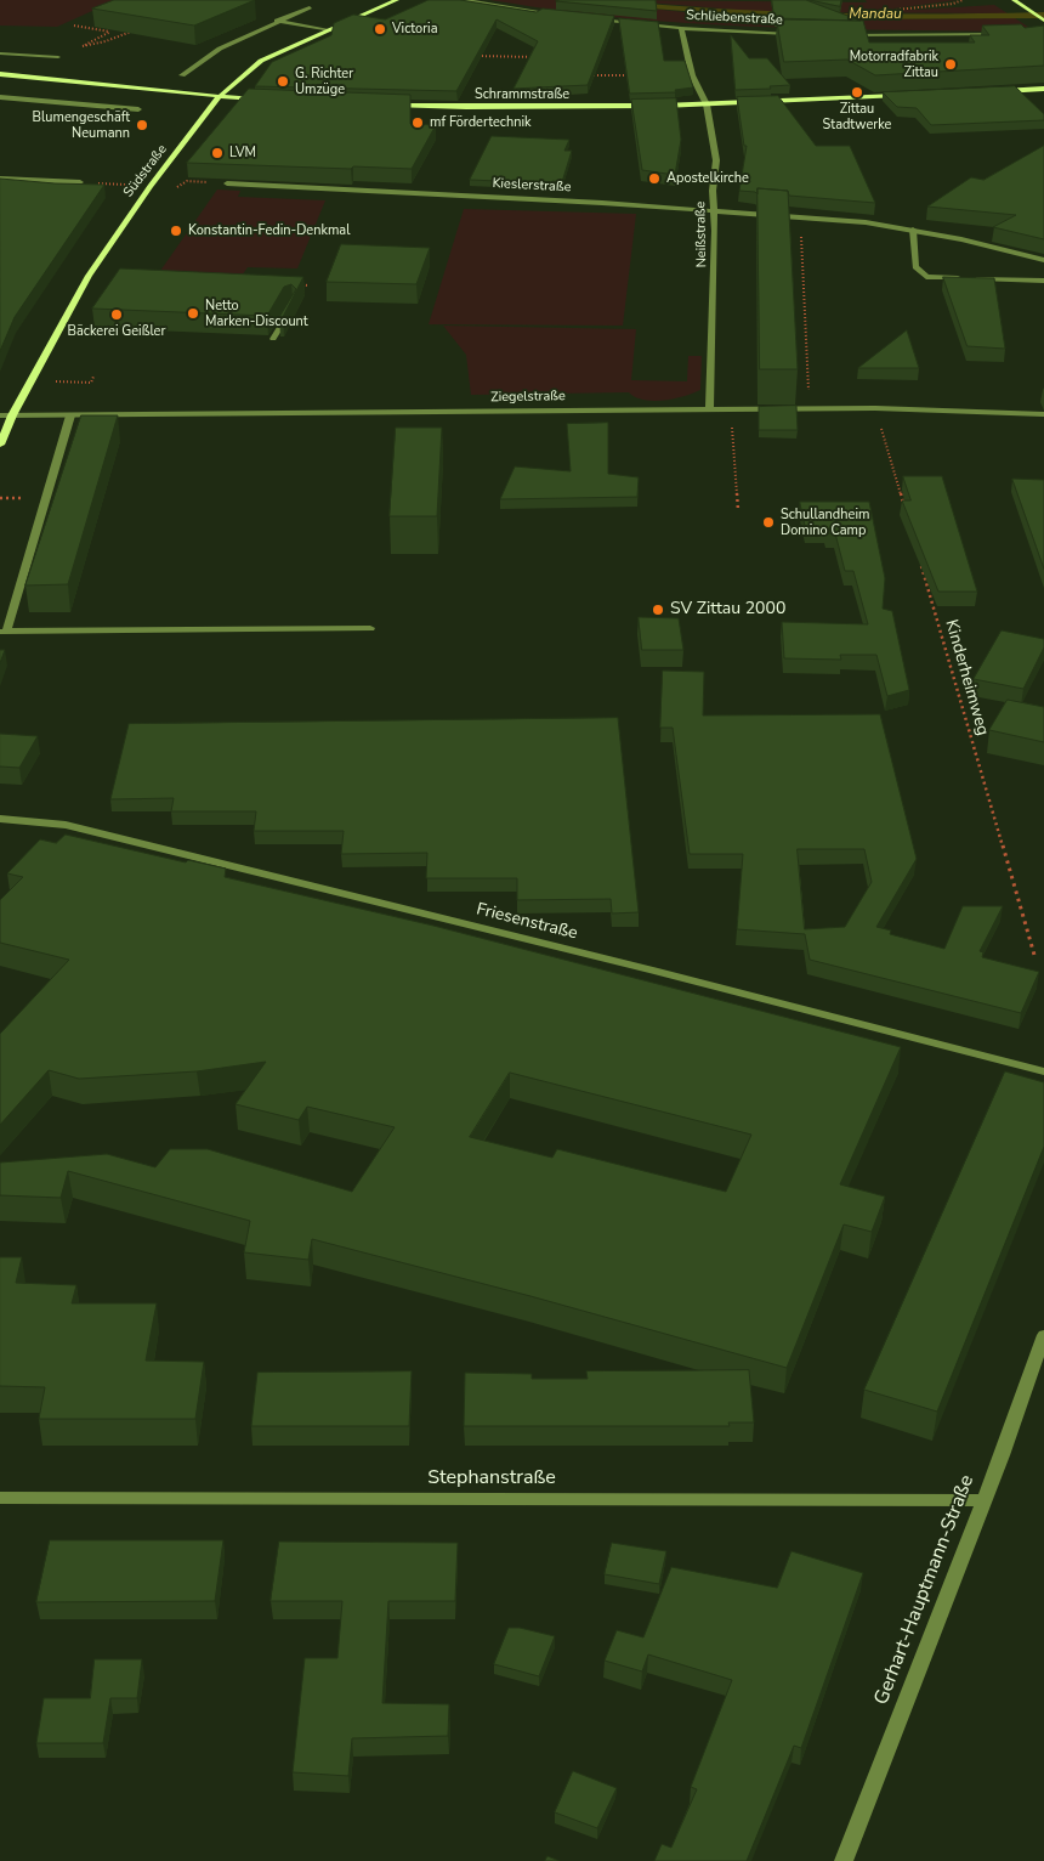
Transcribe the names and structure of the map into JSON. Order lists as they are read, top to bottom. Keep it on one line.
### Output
{"streets":{"main road":["Schrammstraße","Südstraße"],"street":["Schliebenstraße","Kieslerstraße","Neißstraße","Ziegelstraße","Friesenstraße","Stephanstraße","Gerhart-Hauptmann-Straße"],"path":["Kinderheimweg"]},"crossings":[["Schliebenstraße","Neißstraße"],["Schrammstraße","Neißstraße"],["Südstraße","Ziegelstraße"],["Kieslerstraße","Neißstraße"],["Neißstraße","Ziegelstraße"],["Stephanstraße","Gerhart-Hauptmann-Straße"]],"water":["Mandau"],"places":["Victoria","Motorradfabrik Zittau","G. Richter Umzüge","Zittau Stadtwerke","mf Fördertechnik","Blumengeschäft Neumann","LVM","Apostelkirche","Konstantin-Fedin-Denkmal","Netto Marken-Discount","Bäckerei Geißler","Schullandheim Domino Camp","SV Zittau 2000"]}
